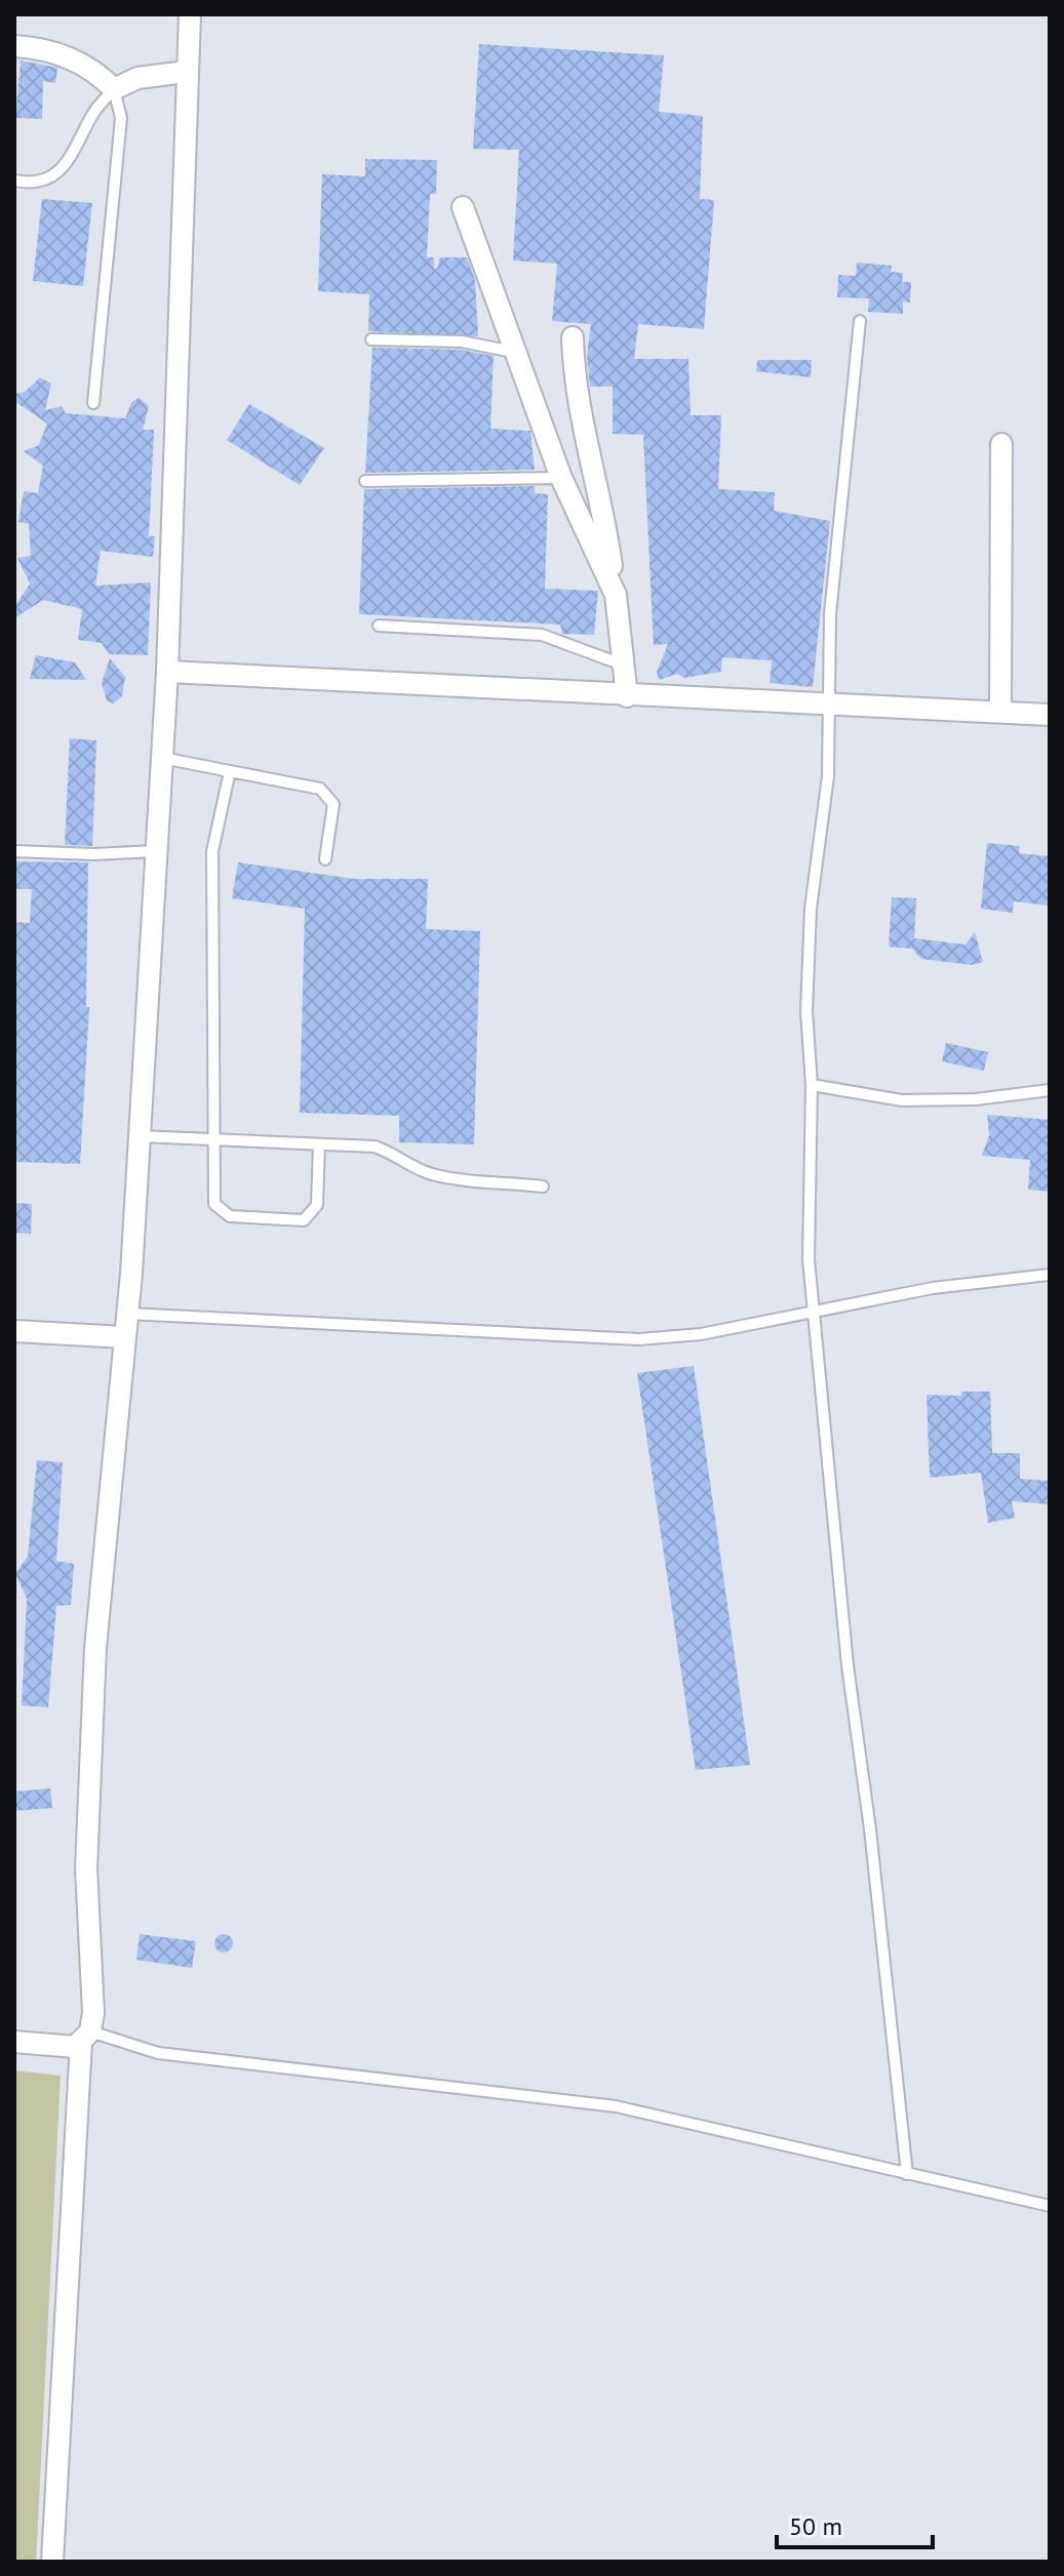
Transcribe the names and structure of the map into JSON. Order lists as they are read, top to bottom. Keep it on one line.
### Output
{"scale_bar":"50 m"}
